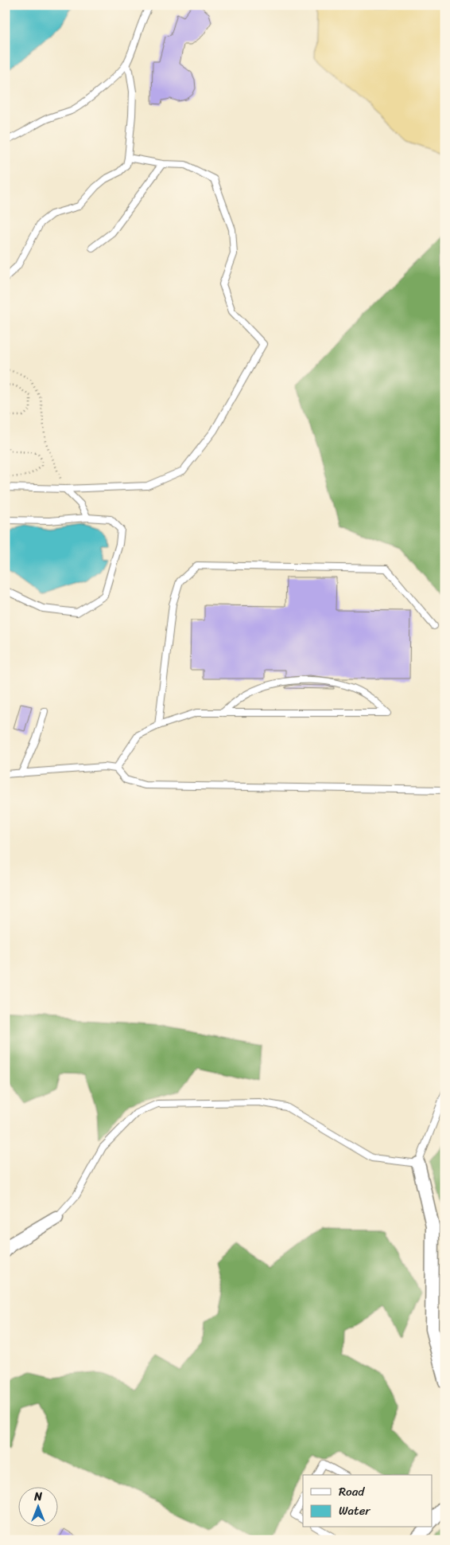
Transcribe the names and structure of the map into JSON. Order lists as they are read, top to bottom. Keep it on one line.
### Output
{"legend":["Road","Water"],"north":"top"}
